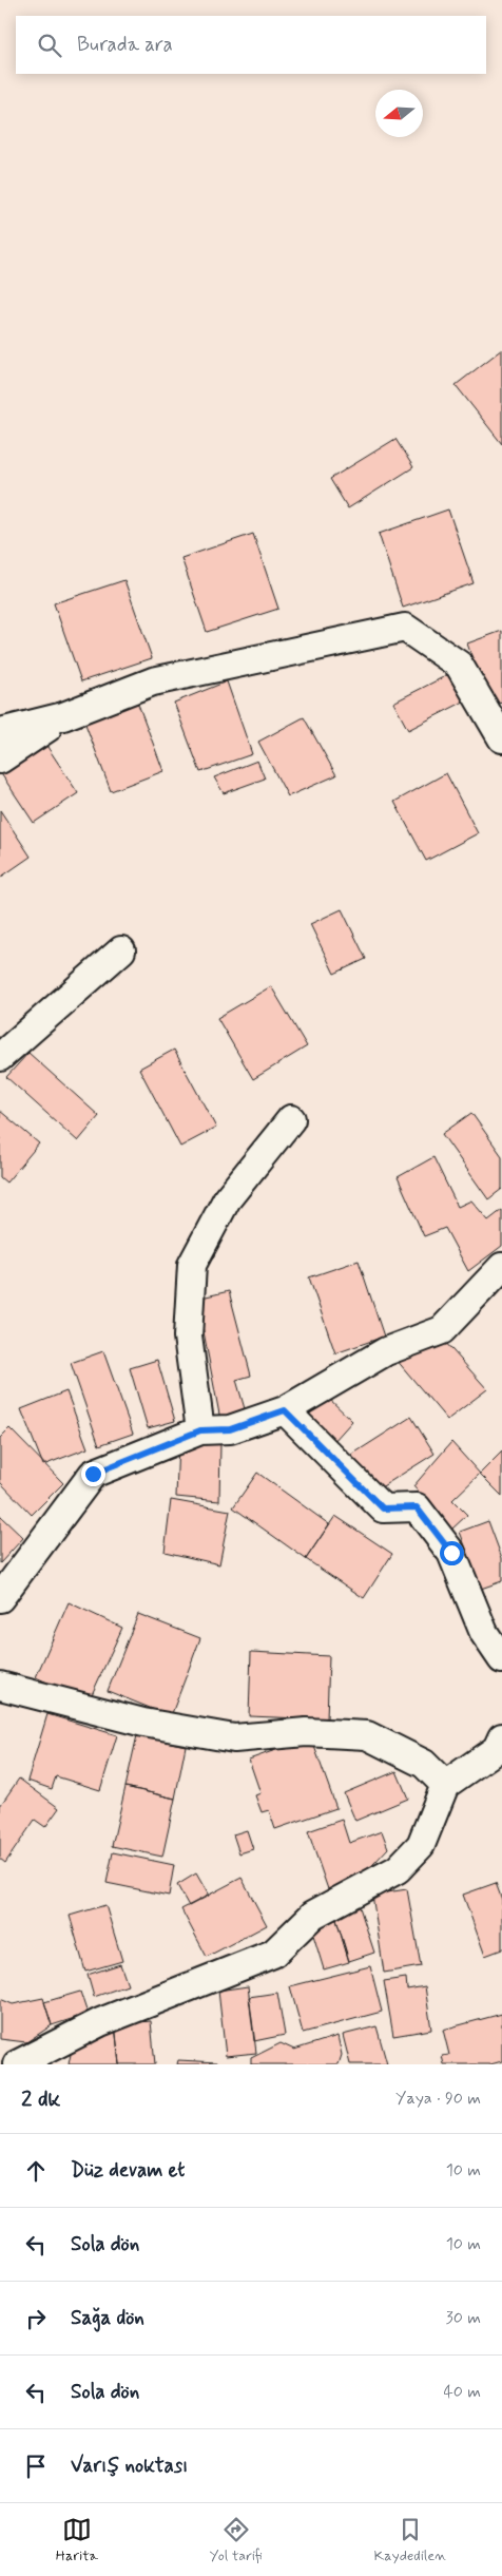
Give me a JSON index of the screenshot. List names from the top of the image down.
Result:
{
  "north": "left",
  "page": {
    "search": "Burada ara",
    "heading": ["2 dk", "Yaya · 90 m"],
    "list": [
      ["Düz devam et", "10 m"],
      ["Sola dön", "10 m"],
      ["Sağa dön", "30 m"],
      ["Sola dön", "40 m"],
      "Varış noktası"
    ],
    "nav": ["Harita", "Yol tarifi", "Kaydedilen"]
  }
}
